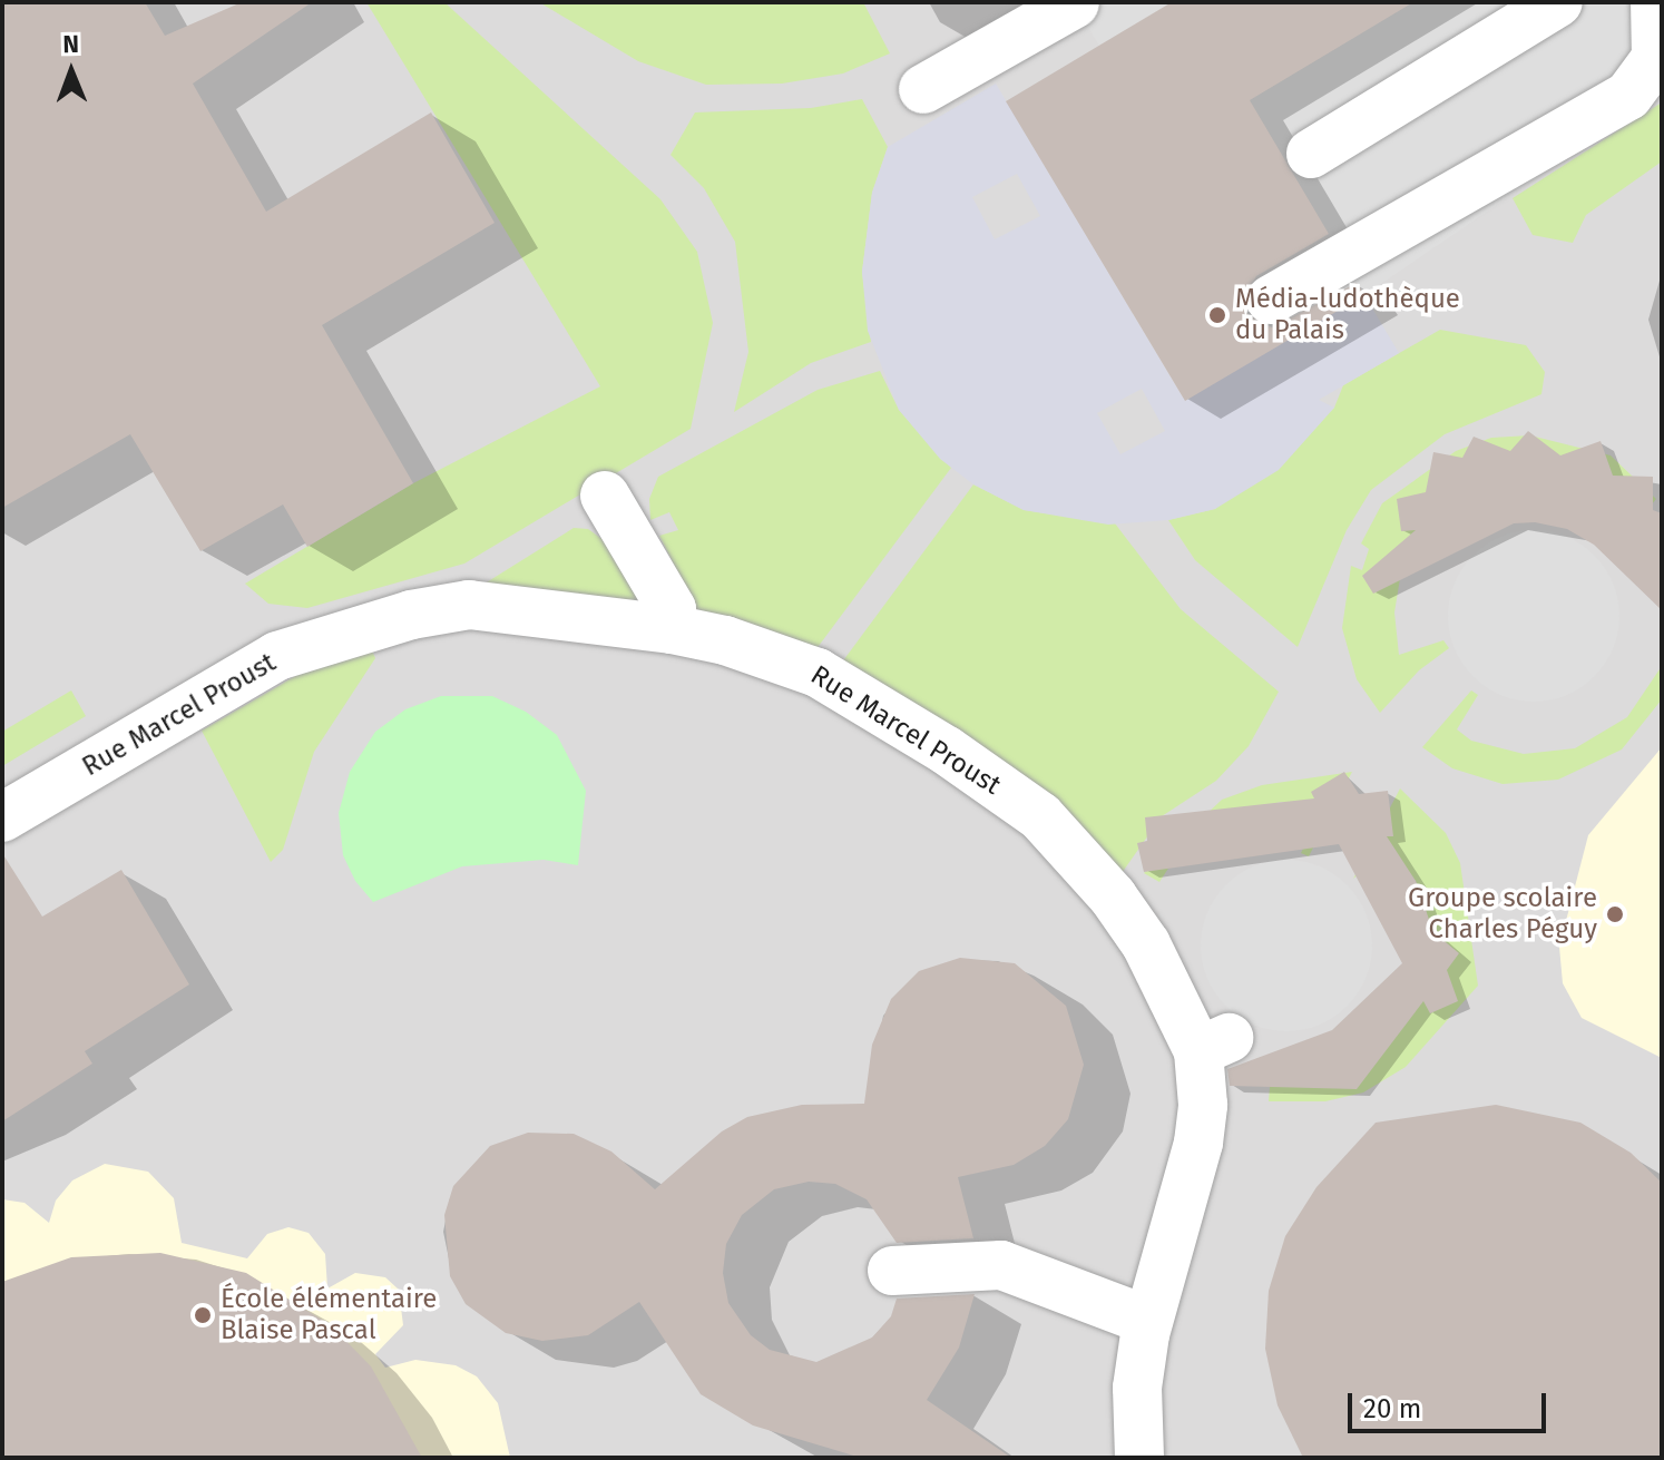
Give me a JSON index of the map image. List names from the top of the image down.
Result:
{
  "streets": {
    "street": ["Rue Marcel Proust"]
  },
  "places": ["Média-ludothèque du Palais", "Groupe scolaire Charles Péguy", "École élémentaire Blaise Pascal"],
  "scale_bar": "20 m",
  "north": "top"
}
